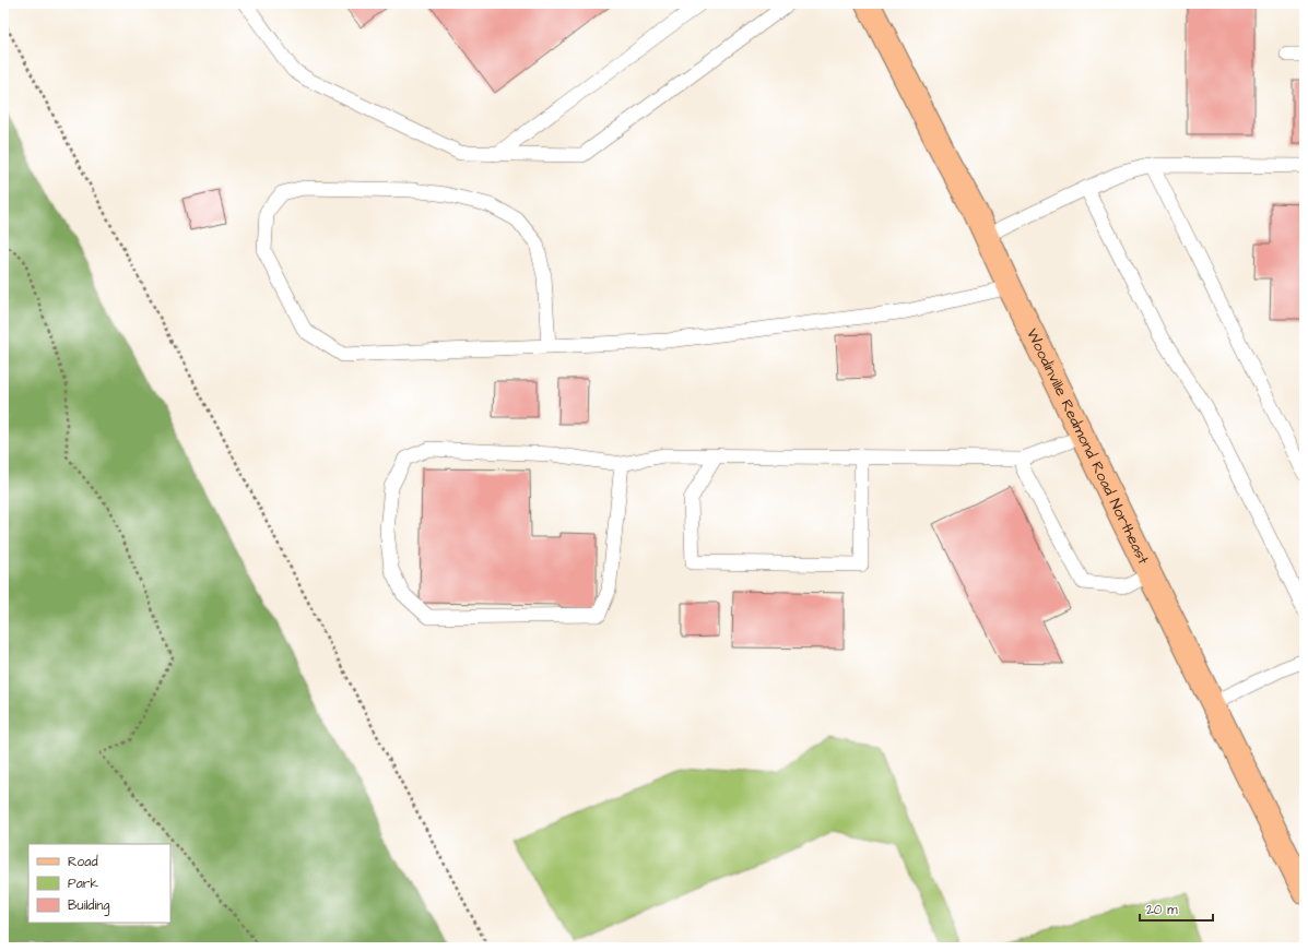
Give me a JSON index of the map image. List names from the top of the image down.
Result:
{
  "streets": {
    "main road": ["Woodinville Redmond Road Northeast"]
  },
  "legend": ["Road", "Park", "Building"],
  "scale_bar": "20 m"
}
